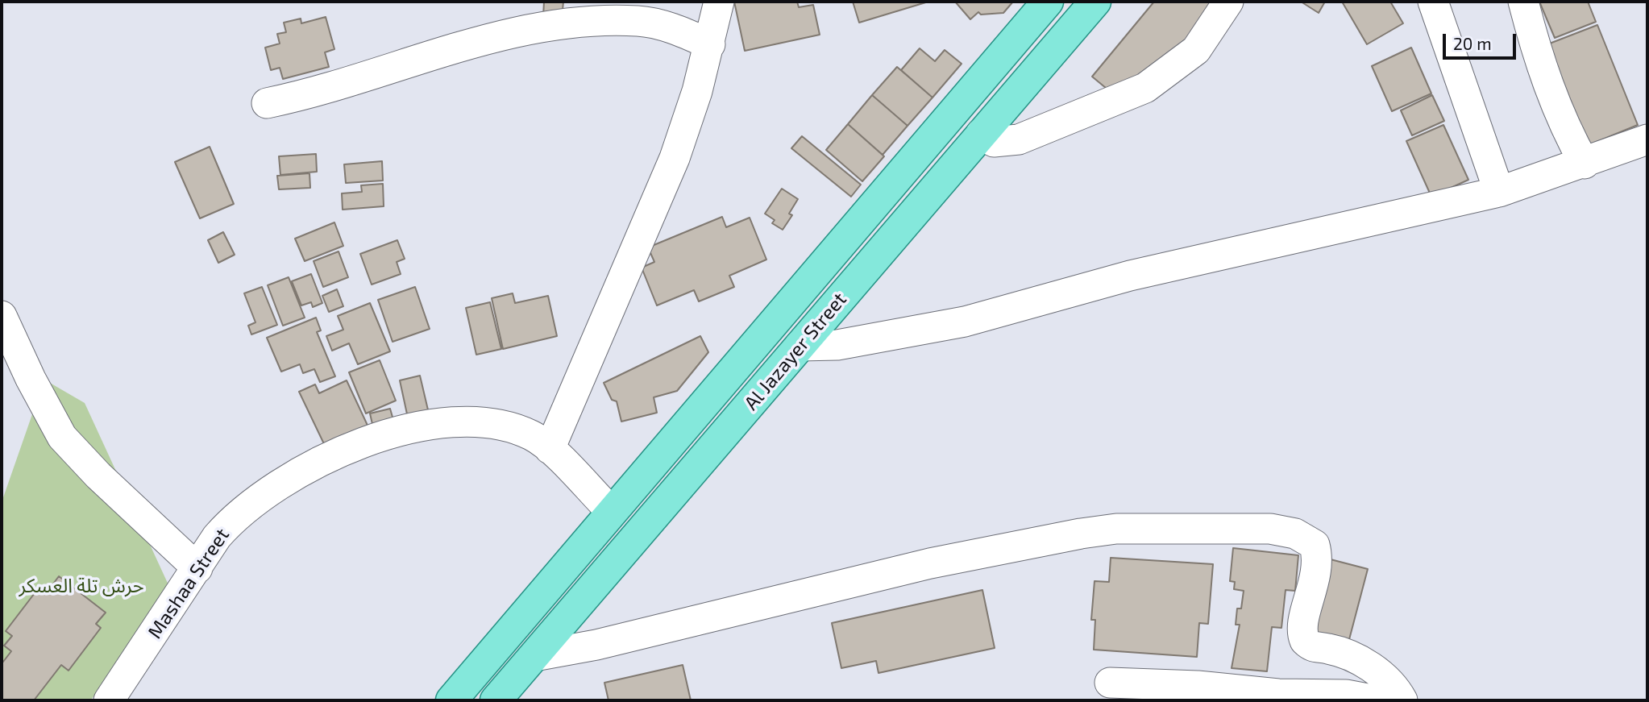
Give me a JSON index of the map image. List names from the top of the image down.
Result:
{
  "streets": {
    "main road": ["Al Jazayer Street"],
    "street": ["Mashaa Street"]
  },
  "crossings": [
    ["Al Jazayer Street", "Mashaa Street"]
  ],
  "parks": ["حرش تلة العسكر"],
  "scale_bar": "20 m"
}
